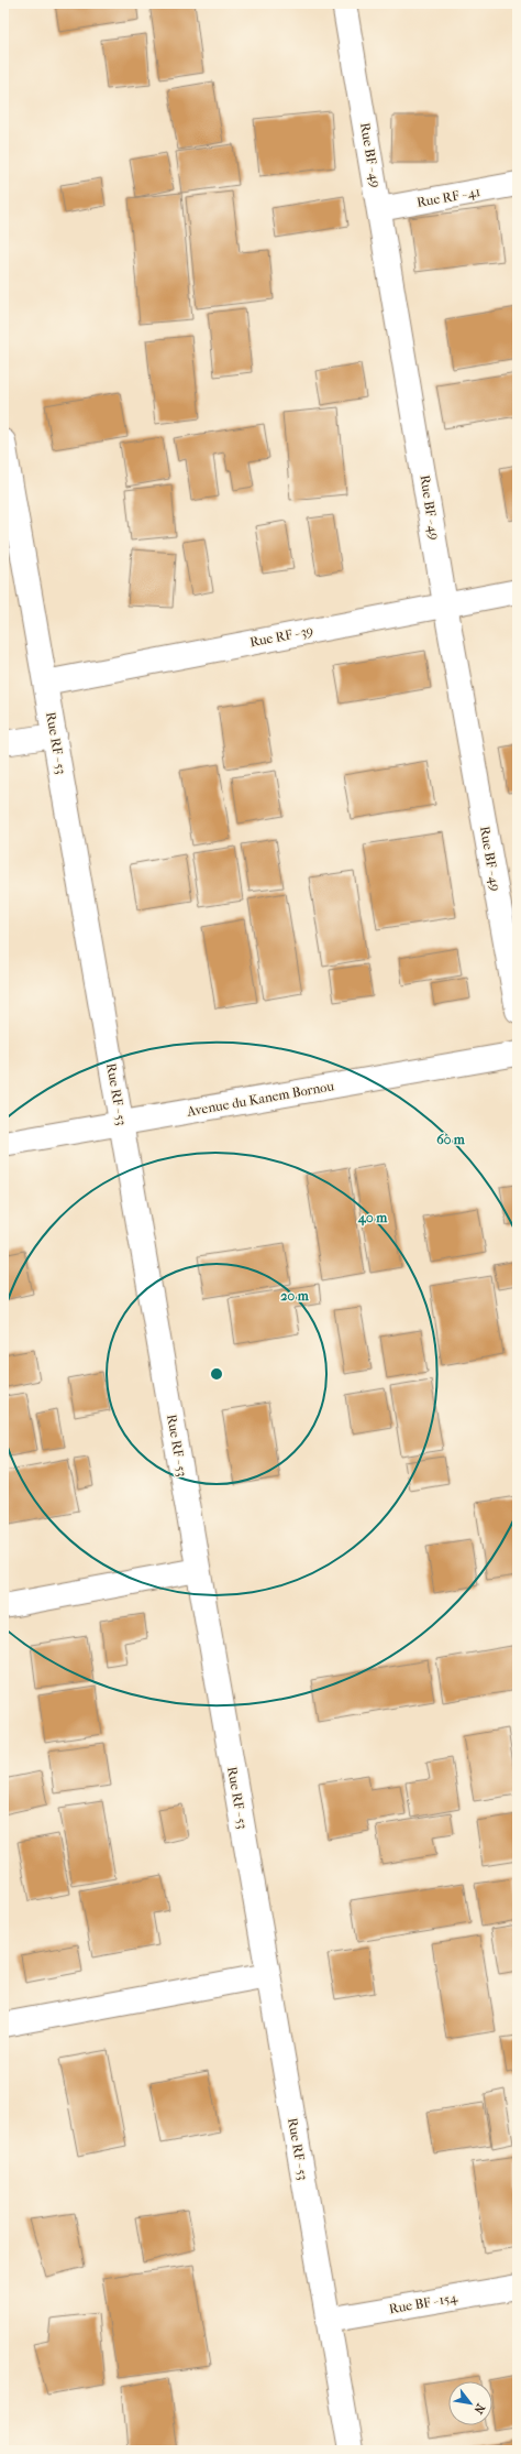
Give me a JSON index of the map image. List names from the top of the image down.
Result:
{
  "streets": {
    "street": [
      "Rue BF - 49",
      "Rue RF - 41",
      "Rue RF - 39",
      "Rue RF - 53",
      "Avenue du Kanem Bornou",
      "Rue BF - 154"
    ]
  },
  "crossings": [
    ["Rue BF - 49", "Rue RF - 41"],
    ["Rue BF - 49", "Rue RF - 39"],
    ["Rue RF - 39", "Rue RF - 53"],
    ["Rue RF - 53", "Avenue du Kanem Bornou"],
    ["Rue RF - 53", "Rue BF - 154"]
  ],
  "north": "bottom right",
  "rings": ["60 m", "40 m", "20 m"]
}
